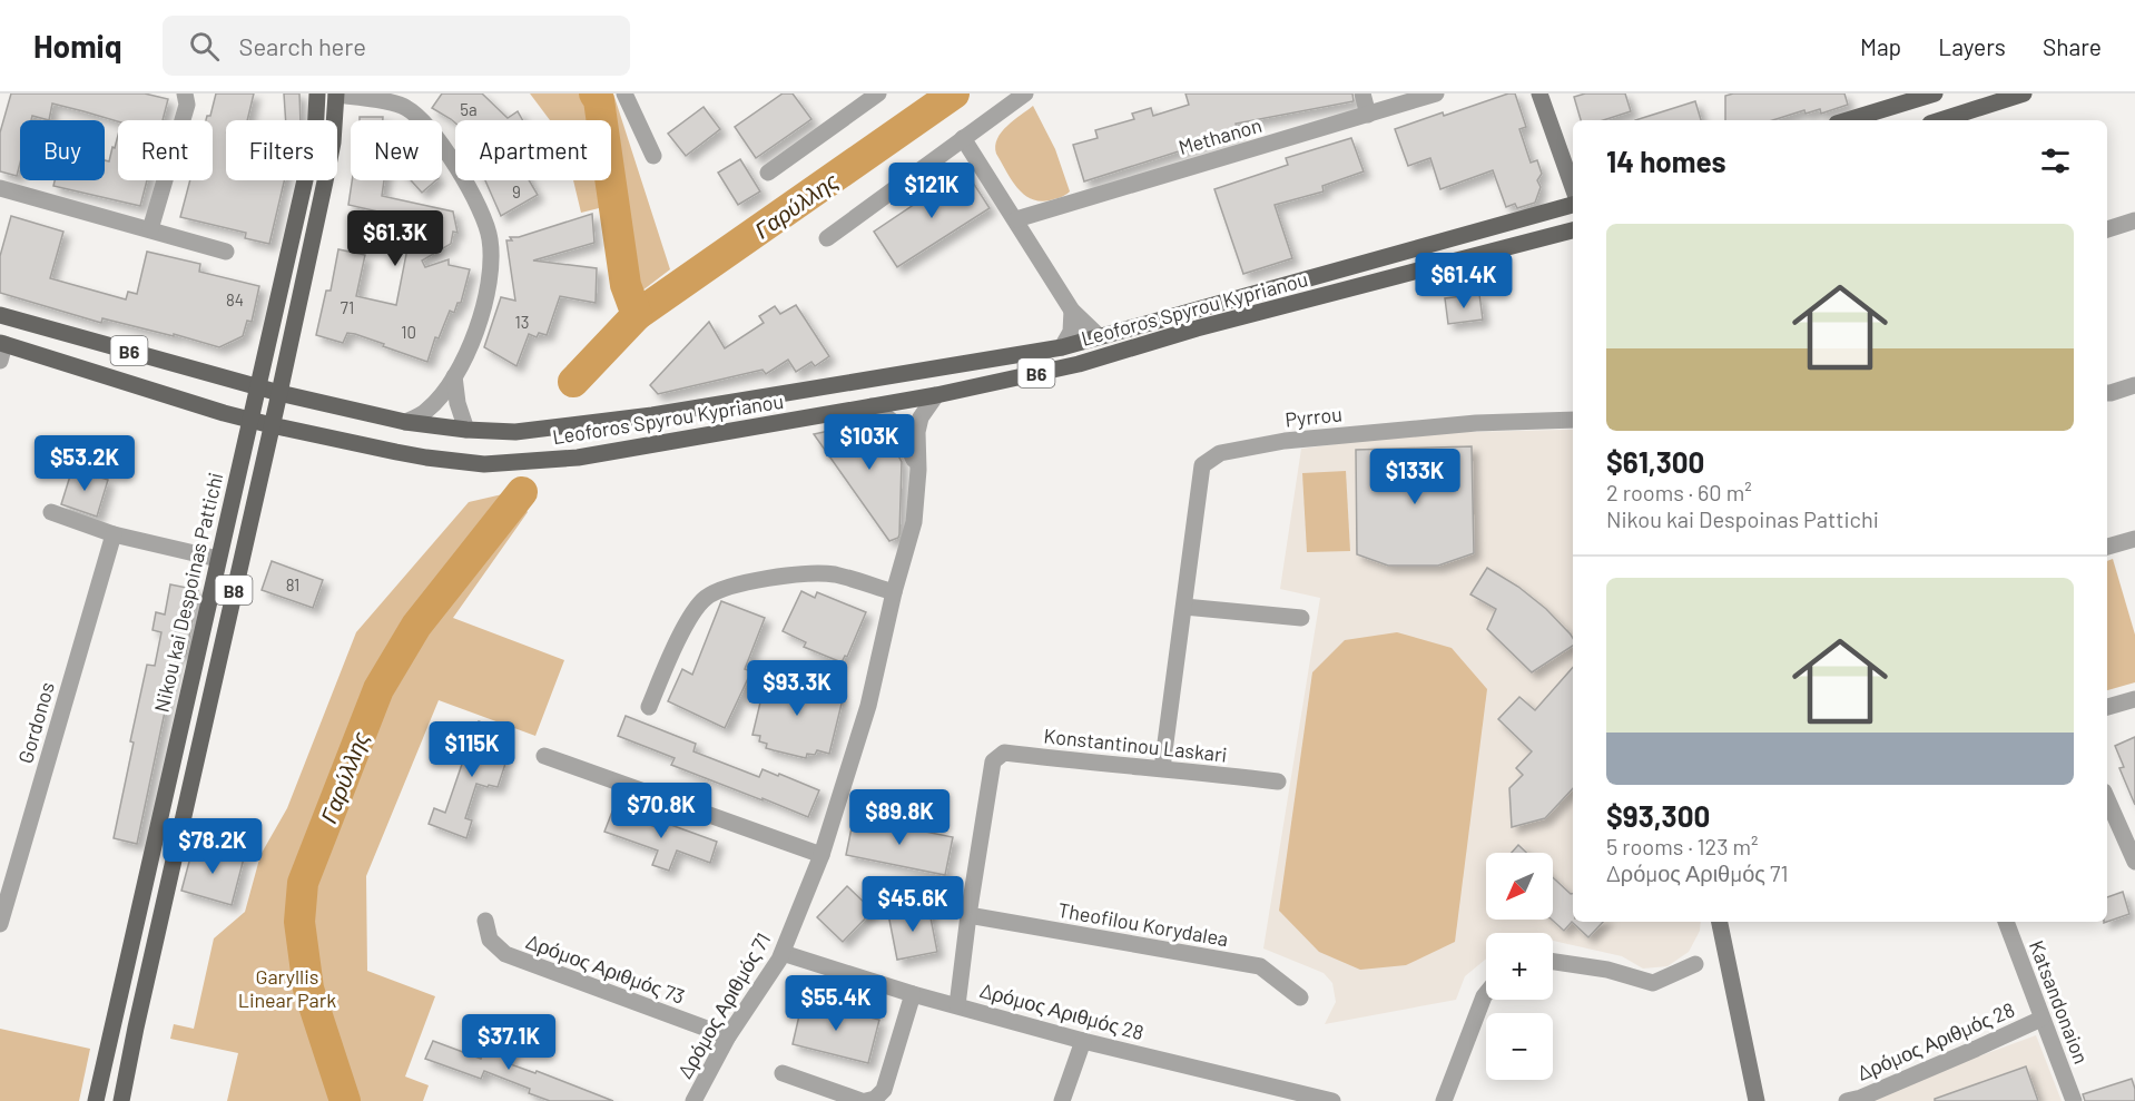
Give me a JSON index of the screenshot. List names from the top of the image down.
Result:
{
  "streets": {
    "main road": [
      "Leoforos Spyrou Kyprianou",
      "B6",
      "B8",
      "Nikou kai Despoinas Pattichi"
    ],
    "street": [
      "Methanon",
      "Pyrrou",
      "Gordonos",
      "Konstantinou Laskari",
      "Theofilou Korydalea",
      "Δρόμος Αριθμός 73",
      "Katsandonaion",
      "Δρόμος Αριθμός 71",
      "Δρόμος Αριθμός 28"
    ]
  },
  "crossings": [
    ["Leoforos Spyrou Kyprianou", "B8"],
    ["Leoforos Spyrou Kyprianou", "Nikou kai Despoinas Pattichi"],
    ["Leoforos Spyrou Kyprianou", "Δρόμος Αριθμός 71"],
    ["Pyrrou", "Konstantinou Laskari"],
    ["Konstantinou Laskari", "Theofilou Korydalea"],
    ["Δρόμος Αριθμός 73", "Δρόμος Αριθμός 71"],
    ["Katsandonaion", "Δρόμος Αριθμός 28"],
    ["Δρόμος Αριθμός 71", "Δρόμος Αριθμός 28"]
  ],
  "water": ["Γαρύλλης"],
  "parks": ["Garyllis Linear Park"],
  "house_numbers": [
    "5a",
    "9",
    "84",
    "71",
    "13",
    "10",
    "81"
  ],
  "north": "bottom left",
  "page": {
    "header": "Homiq",
    "search": "Search here",
    "nav": ["Map", "Layers", "Share"],
    "chip": [
      "Buy",
      "Rent",
      "Filters",
      "New",
      "Apartment"
    ],
    "heading": "14 homes",
    "price": [
      "$121K",
      "$61.3K",
      "$61.4K",
      "$103K",
      "$53.2K",
      "$133K",
      "$93.3K",
      "$115K",
      "$70.8K",
      "$89.8K",
      "$78.2K",
      "$45.6K",
      "$55.4K",
      "$37.1K"
    ],
    "list": [
      {
        "name": "$61,300",
        "note": "2 rooms · 60 m² · Nikou kai Despoinas Pattichi"
      },
      {
        "name": "$93,300",
        "note": "5 rooms · 123 m² · Δρόμος Αριθμός 71"
      }
    ],
    "map_buttons": ["+", "−"]
  }
}
